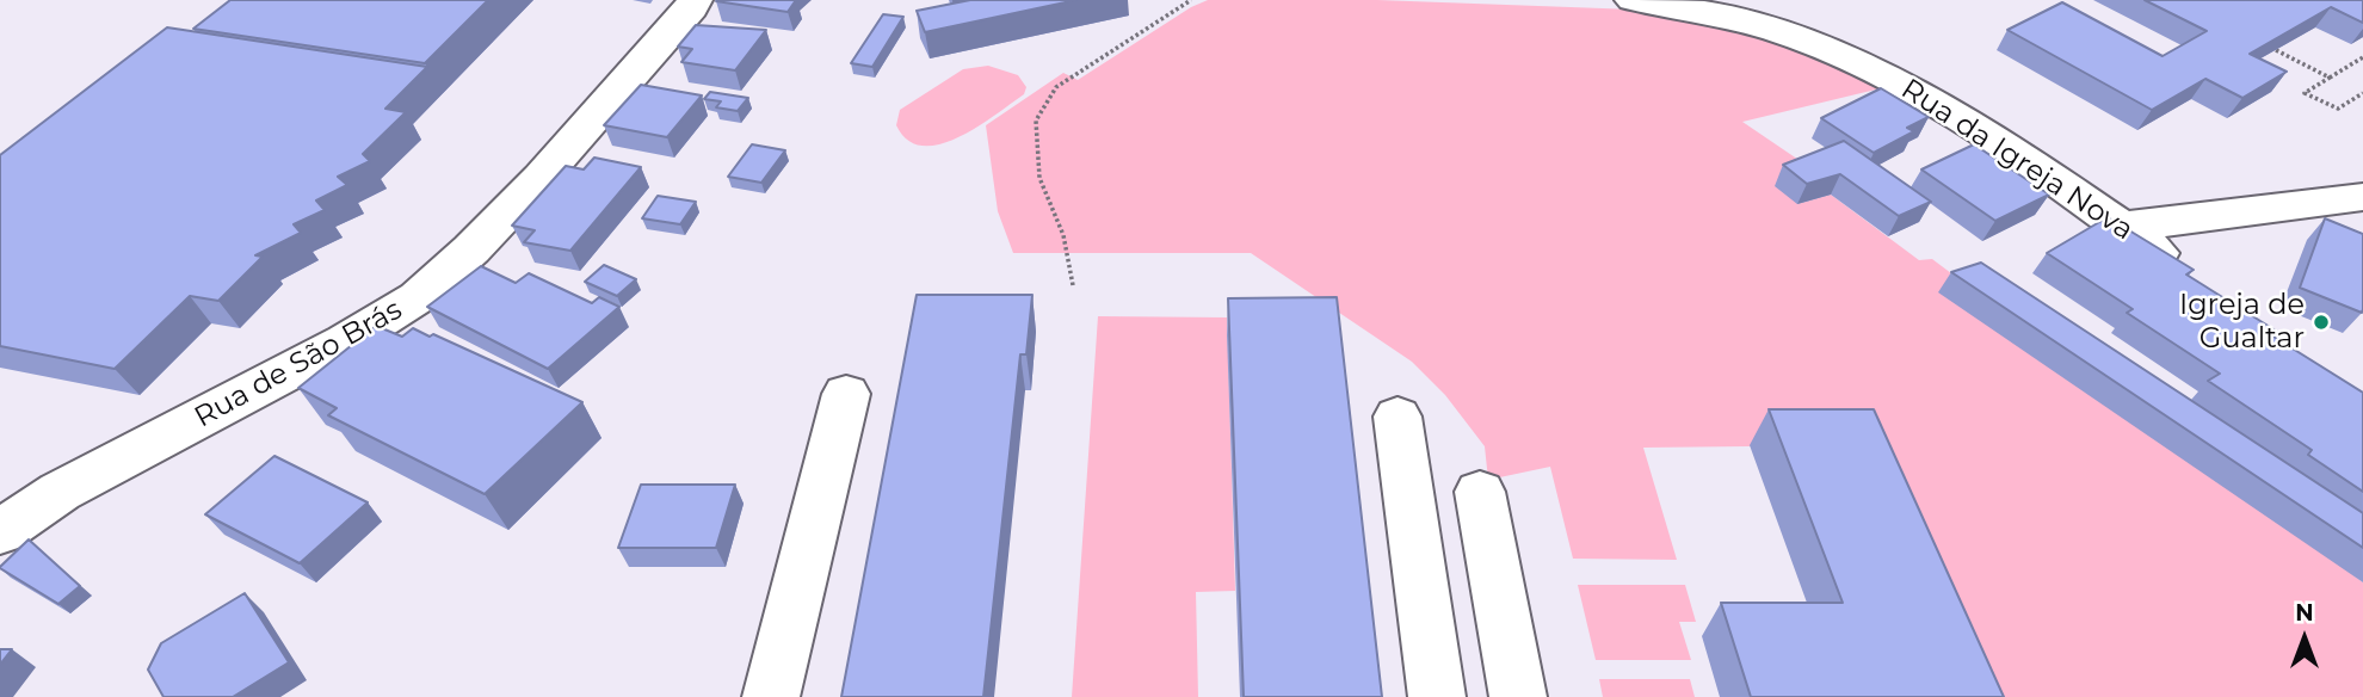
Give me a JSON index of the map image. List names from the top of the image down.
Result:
{
  "streets": {
    "street": ["Rua da Igreja Nova", "Rua de São Brás"]
  },
  "places": ["Igreja de Gualtar"],
  "north": "top"
}
